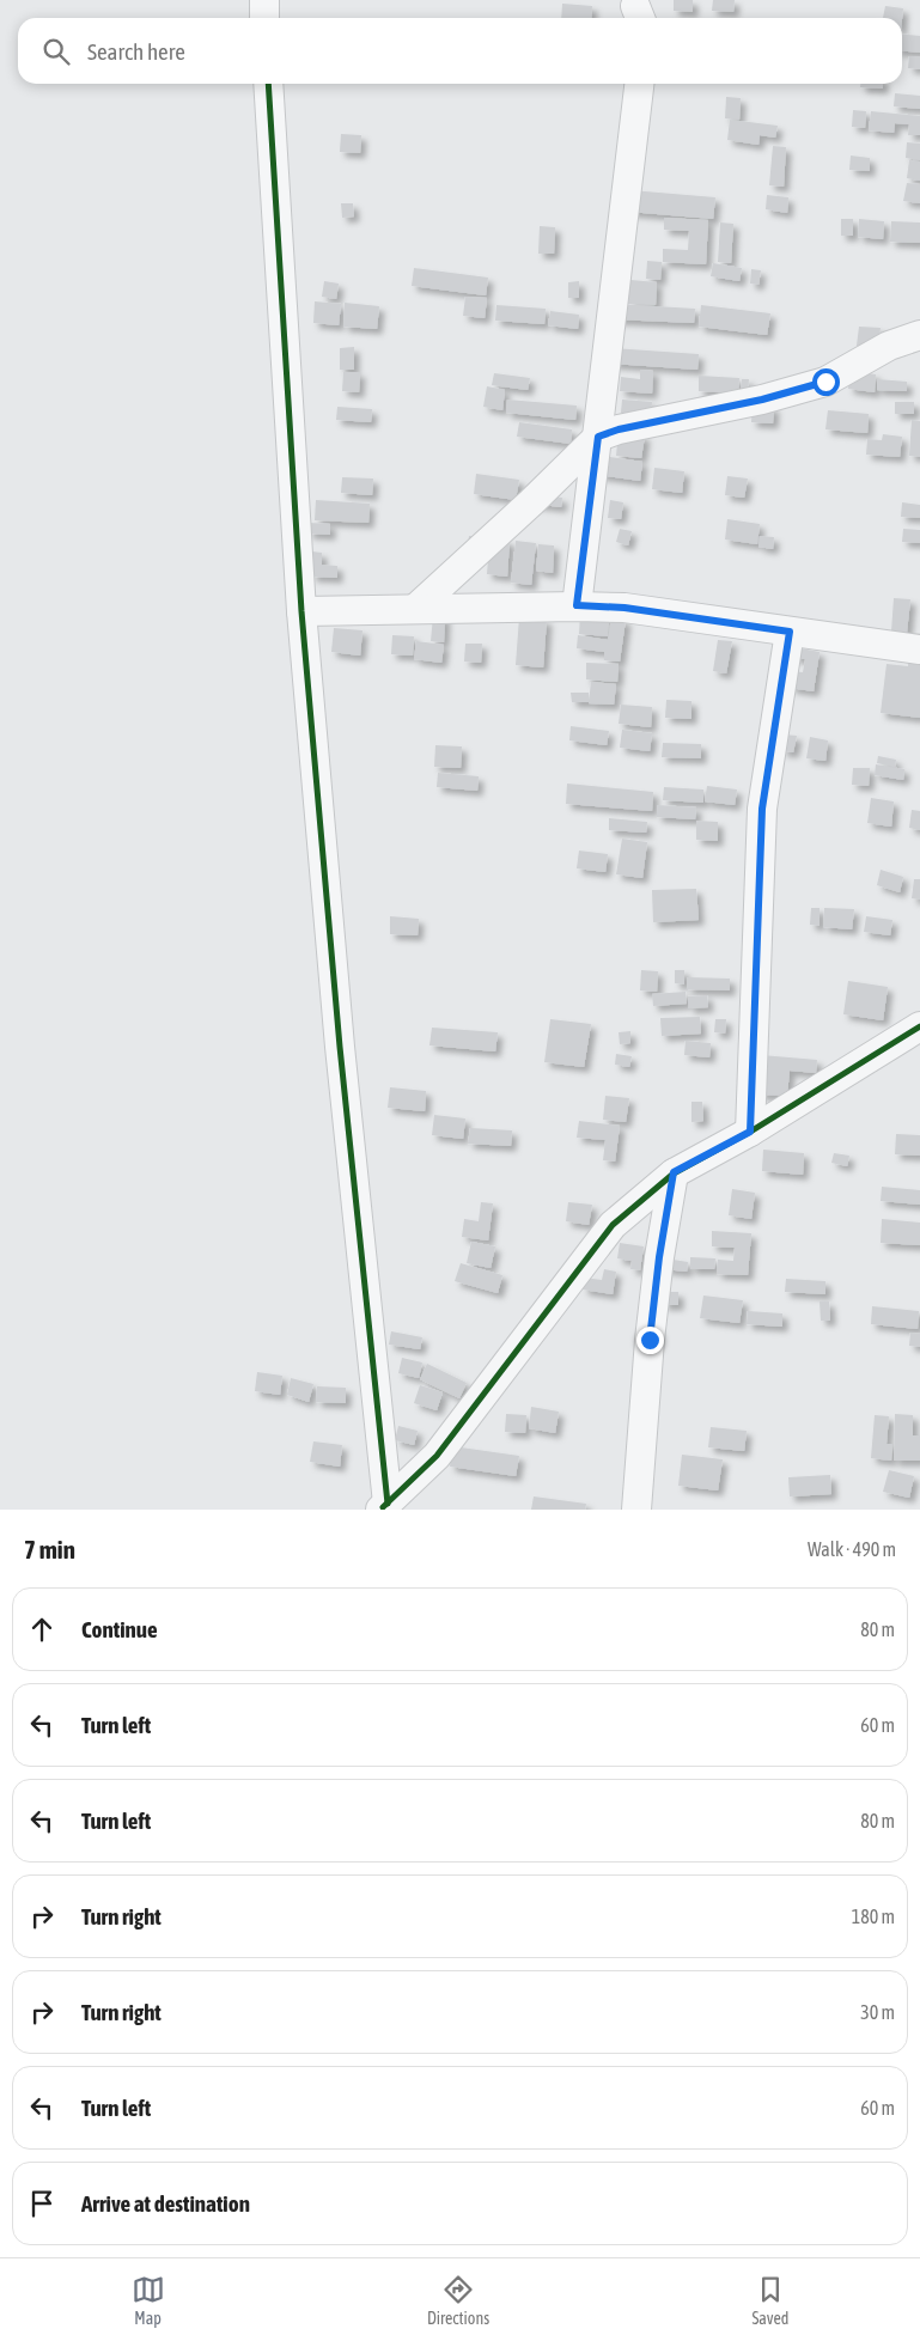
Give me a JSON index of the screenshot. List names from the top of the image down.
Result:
{
  "page": {
    "search": "Search here",
    "heading": ["7 min", "Walk · 490 m"],
    "list": [
      ["Continue", "80 m"],
      ["Turn left", "60 m"],
      ["Turn left", "80 m"],
      ["Turn right", "180 m"],
      ["Turn right", "30 m"],
      ["Turn left", "60 m"],
      "Arrive at destination"
    ],
    "nav": ["Map", "Directions", "Saved"]
  }
}
